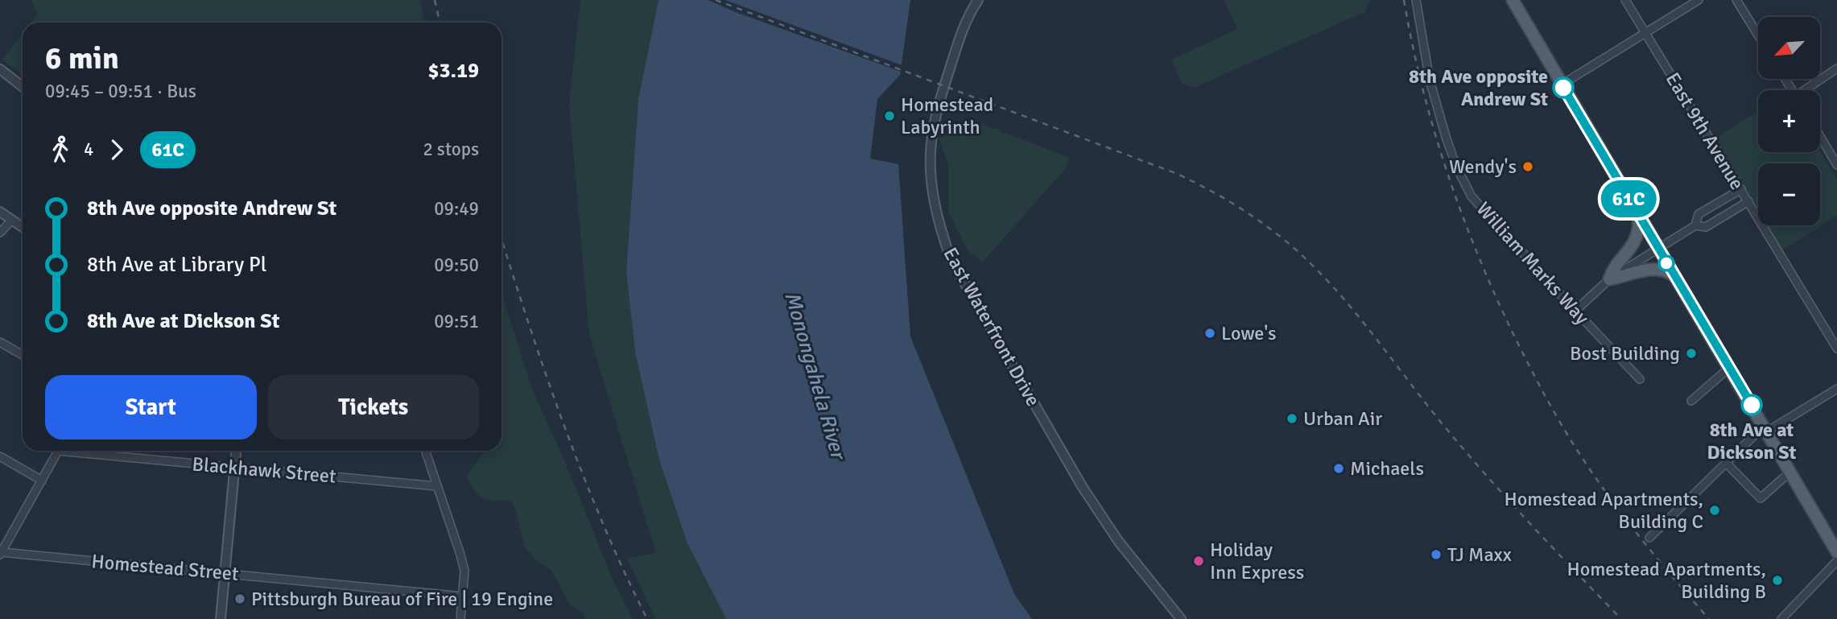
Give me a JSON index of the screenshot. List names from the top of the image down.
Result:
{
  "streets": {
    "street": [
      "East 9th Avenue",
      "William Marks Way",
      "East Waterfront Drive",
      "Blackhawk Street",
      "Homestead Street"
    ]
  },
  "water": ["Monongahela River"],
  "places": [
    "8th Ave opposite Andrew St",
    "Homestead Labyrinth",
    "Wendy's",
    "Lowe's",
    "Bost Building",
    "8th Ave at Dickson St",
    "Urban Air",
    "Michaels",
    "Homestead Apartments, Building C",
    "TJ Maxx",
    "Holiday Inn Express",
    "Homestead Apartments, Building B",
    "Pittsburgh Bureau of Fire | 19 Engine"
  ],
  "lines": ["bus line 61C"],
  "north": "bottom left",
  "page": {
    "on_map": "61C",
    "map_buttons": ["+", "−"],
    "heading": ["6 min", "09:45 – 09:51 · Bus", "$3.19"],
    "legs": ["4", "61C", "2 stops"],
    "list": [
      {
        "name": "8th Ave opposite Andrew St",
        "value": "09:49"
      },
      {
        "name": "8th Ave at Library Pl",
        "value": "09:50"
      },
      {
        "name": "8th Ave at Dickson St",
        "value": "09:51"
      }
    ],
    "buttons": ["Start", "Tickets"]
  }
}
